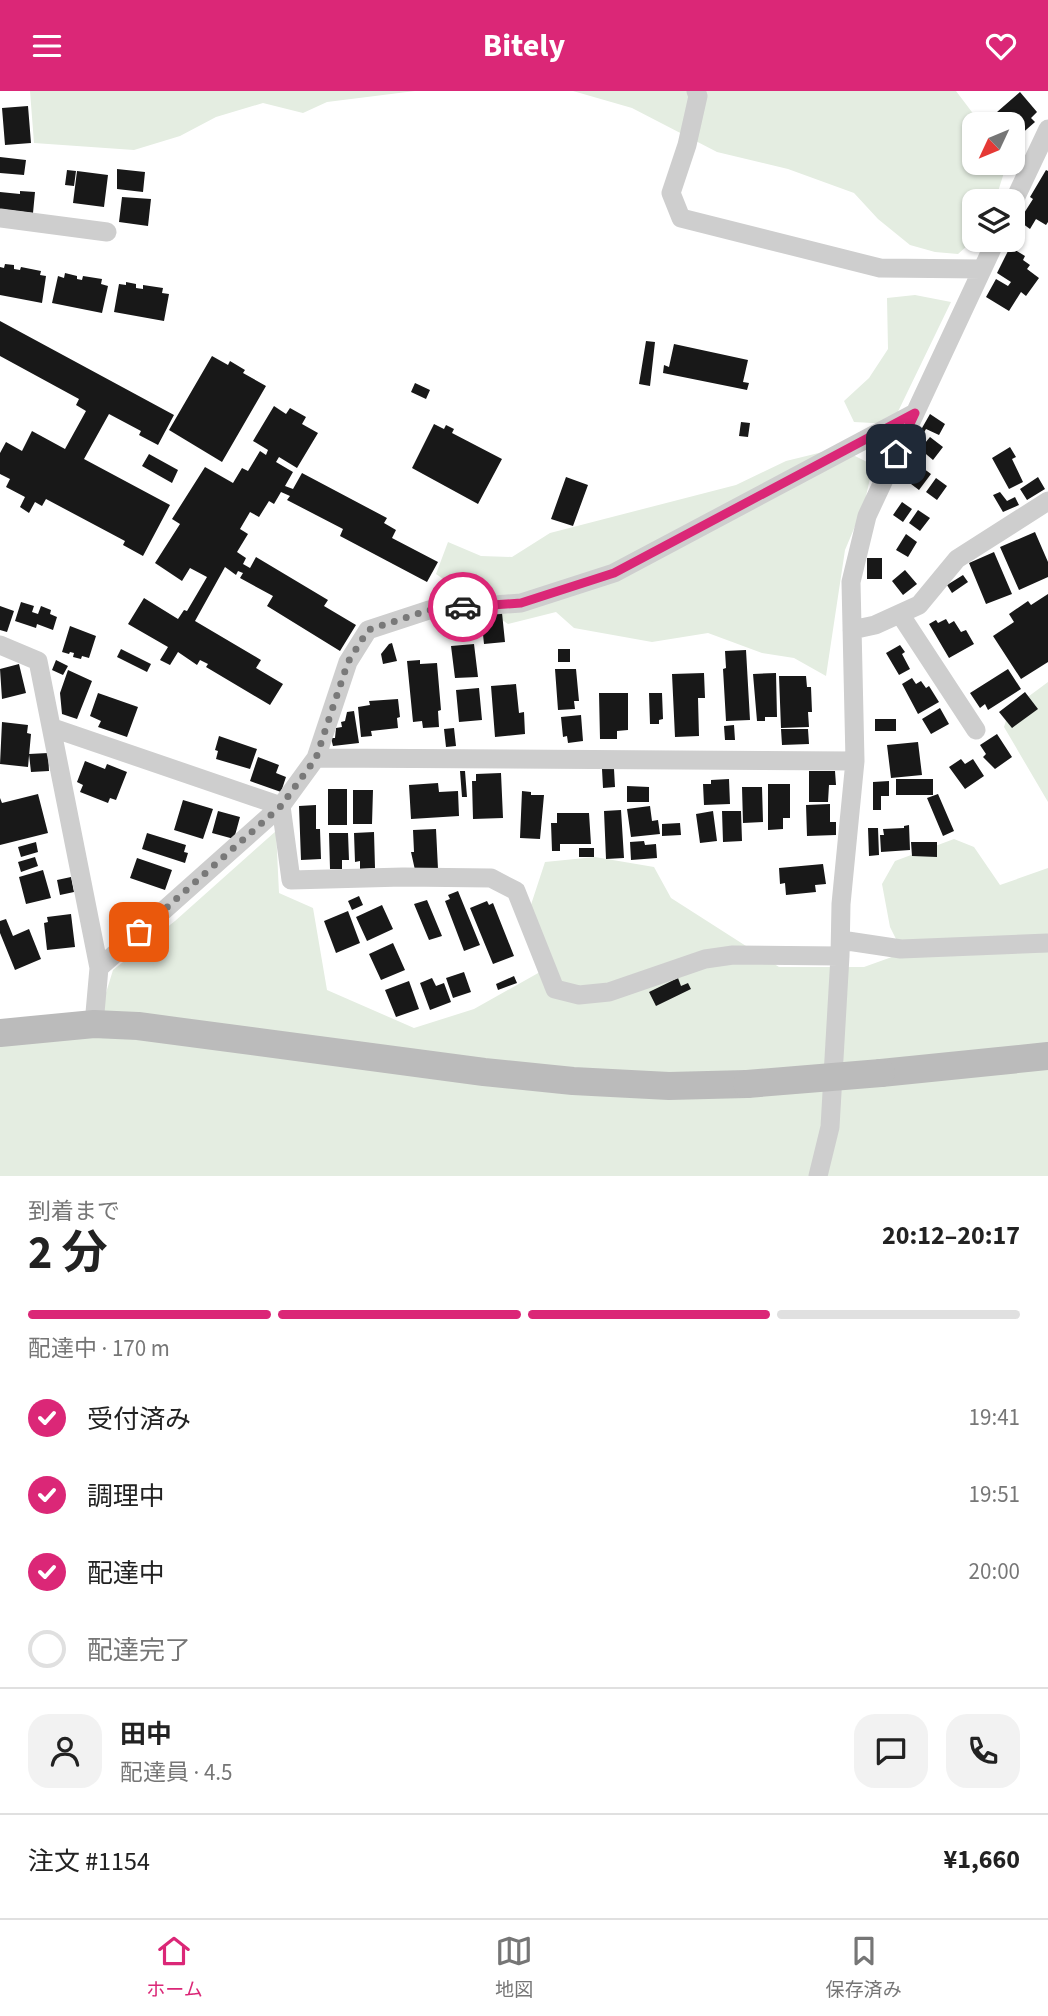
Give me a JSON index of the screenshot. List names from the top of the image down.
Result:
{
  "north": "bottom left",
  "page": {
    "header": "Bitely",
    "heading": ["2 分", "到着まで", "20:12–20:17"],
    "panel": [
      "田中",
      "配達員 · 4.5",
      "注文 #1154",
      "¥1,660"
    ],
    "bar": "配達中 · 170 m",
    "list": [
      ["受付済み", "19:41"],
      ["調理中", "19:51"],
      ["配達中", "20:00"],
      "配達完了"
    ],
    "tabs": ["ホーム", "地図", "保存済み"]
  }
}
